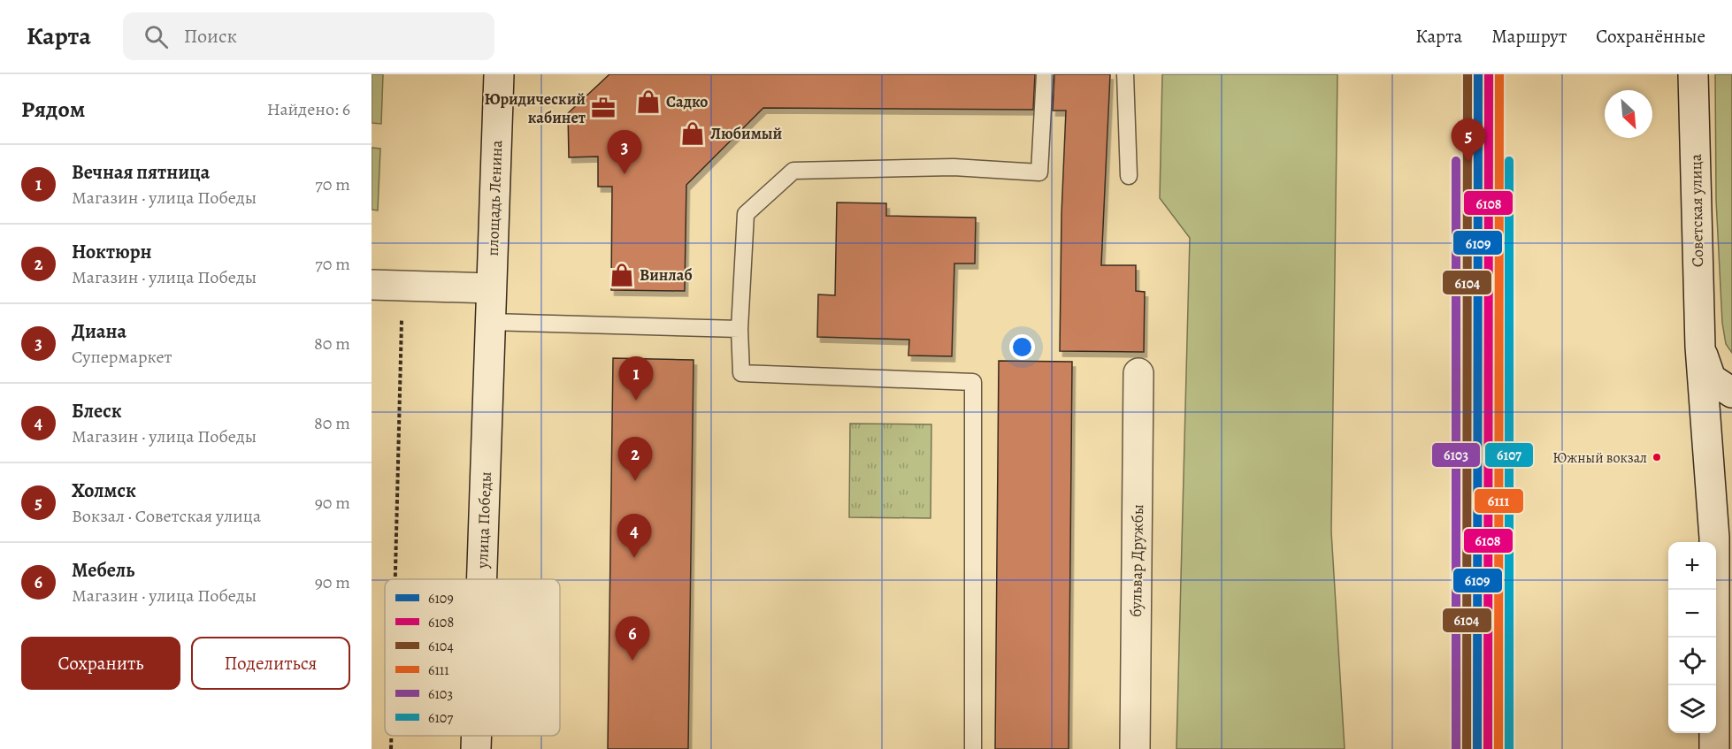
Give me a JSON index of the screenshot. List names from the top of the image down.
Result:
{
  "streets": {
    "main road": [
      "площадь Ленина",
      "Советская улица",
      "улица Победы",
      "бульвар Дружбы"
    ]
  },
  "crossings": [
    ["площадь Ленина", "улица Победы"]
  ],
  "places": {
    "shop": ["Садко", "Любимый", "Винлаб"],
    "office": ["Юридический кабинет"],
    "other": ["Южный вокзал"]
  },
  "lines": [
    "transit line 6109",
    "transit line 6108",
    "transit line 6104",
    "transit line 6111",
    "transit line 6103",
    "transit line 6107"
  ],
  "legend": [
    "6109",
    "6108",
    "6104",
    "6111",
    "6103",
    "6107"
  ],
  "north": "bottom right",
  "page": {
    "header": "Карта",
    "search": "Поиск",
    "nav": ["Карта", "Маршрут", "Сохранённые"],
    "heading": ["Рядом", "Найдено: 6"],
    "pins": [
      "5",
      "3",
      "1",
      "2",
      "4",
      "6"
    ],
    "list": [
      {
        "mark": "1",
        "name": "Вечная пятница",
        "note": "Магазин · улица Победы",
        "value": "70 m"
      },
      {
        "mark": "2",
        "name": "Ноктюрн",
        "note": "Магазин · улица Победы",
        "value": "70 m"
      },
      {
        "mark": "3",
        "name": "Диана",
        "note": "Супермаркет",
        "value": "80 m"
      },
      {
        "mark": "4",
        "name": "Блеск",
        "note": "Магазин · улица Победы",
        "value": "80 m"
      },
      {
        "mark": "5",
        "name": "Холмск",
        "note": "Вокзал · Советская улица",
        "value": "90 m"
      },
      {
        "mark": "6",
        "name": "Мебель",
        "note": "Магазин · улица Победы",
        "value": "90 m"
      }
    ],
    "map_buttons": ["+", "−"],
    "buttons": ["Сохранить", "Поделиться"]
  }
}
